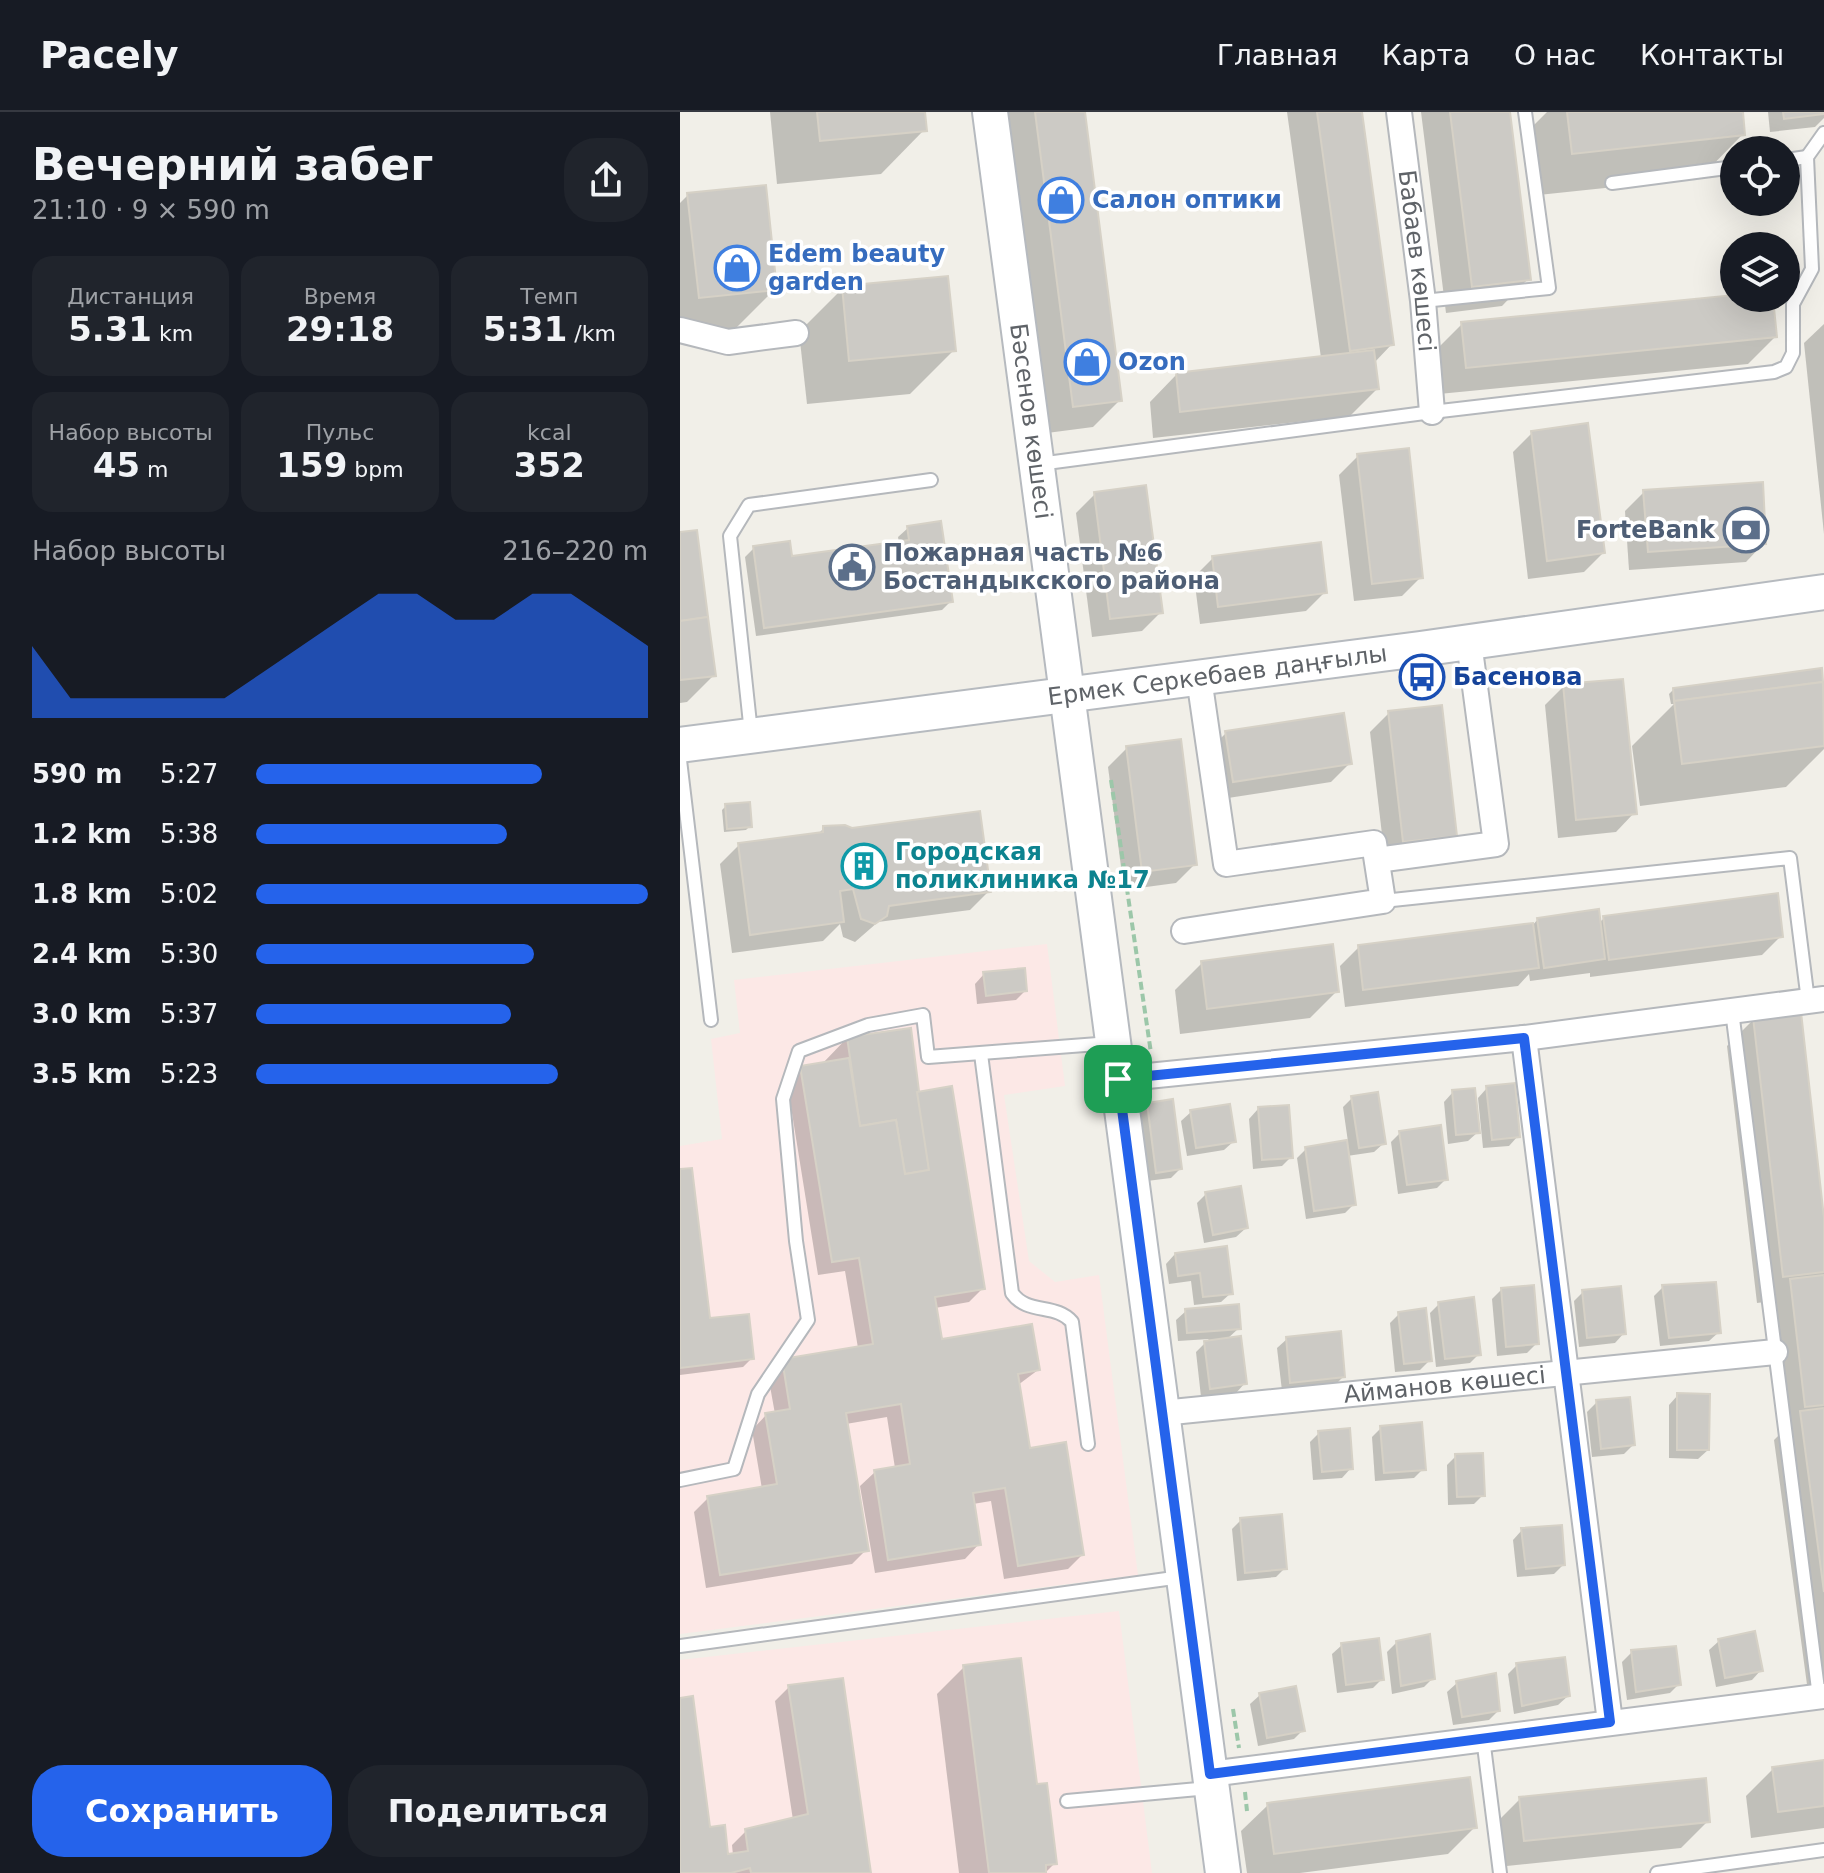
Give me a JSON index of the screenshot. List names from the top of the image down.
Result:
{
  "streets": {
    "street": [
      "Бабаев көшесі",
      "Бәсенов көшесі",
      "Ермек Серкебаев даңғылы",
      "Айманов көшесі"
    ]
  },
  "crossings": [
    ["Бәсенов көшесі", "Ермек Серкебаев даңғылы"],
    ["Бәсенов көшесі", "Айманов көшесі"]
  ],
  "places": {
    "shop": ["Салон оптики", "Edem beauty garden", "Ozon"],
    "bank": ["ForteBank"],
    "public building": ["Пожарная часть №6 Бостандыкского района"],
    "bus stop": ["Басенова"],
    "building": ["Городская поликлиника №17"]
  },
  "page": {
    "header": "Pacely",
    "nav": [
      "Главная",
      "Карта",
      "О нас",
      "Контакты"
    ],
    "heading": ["Вечерний забег", "21:10 · 9 × 590 m"],
    "stats": [
      ["Дистанция", "5.31 km"],
      ["Время", "29:18"],
      ["Темп", "5:31 /km"],
      ["Набор высоты", "45 m"],
      ["Пульс", "159 bpm"],
      ["kcal", "352"]
    ],
    "chart": ["Набор высоты", "216–220 m"],
    "list": [
      {
        "name": "590 m",
        "note": "5:27"
      },
      {
        "name": "1.2 km",
        "note": "5:38"
      },
      {
        "name": "1.8 km",
        "note": "5:02"
      },
      {
        "name": "2.4 km",
        "note": "5:30"
      },
      {
        "name": "3.0 km",
        "note": "5:37"
      },
      {
        "name": "3.5 km",
        "note": "5:23"
      }
    ],
    "buttons": ["Сохранить", "Поделиться"]
  }
}
